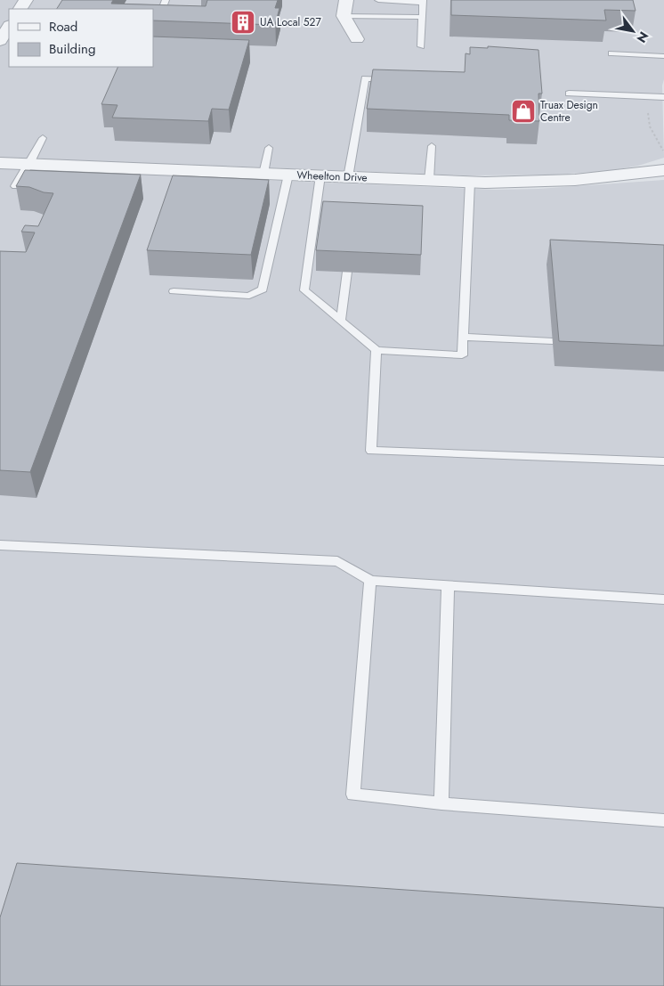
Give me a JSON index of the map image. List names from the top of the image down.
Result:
{
  "streets": {
    "street": ["Wheelton Drive"]
  },
  "places": {
    "building": ["UA Local 527"],
    "shop": ["Truax Design Centre"]
  },
  "legend": ["Road", "Building"],
  "north": "bottom right"
}
